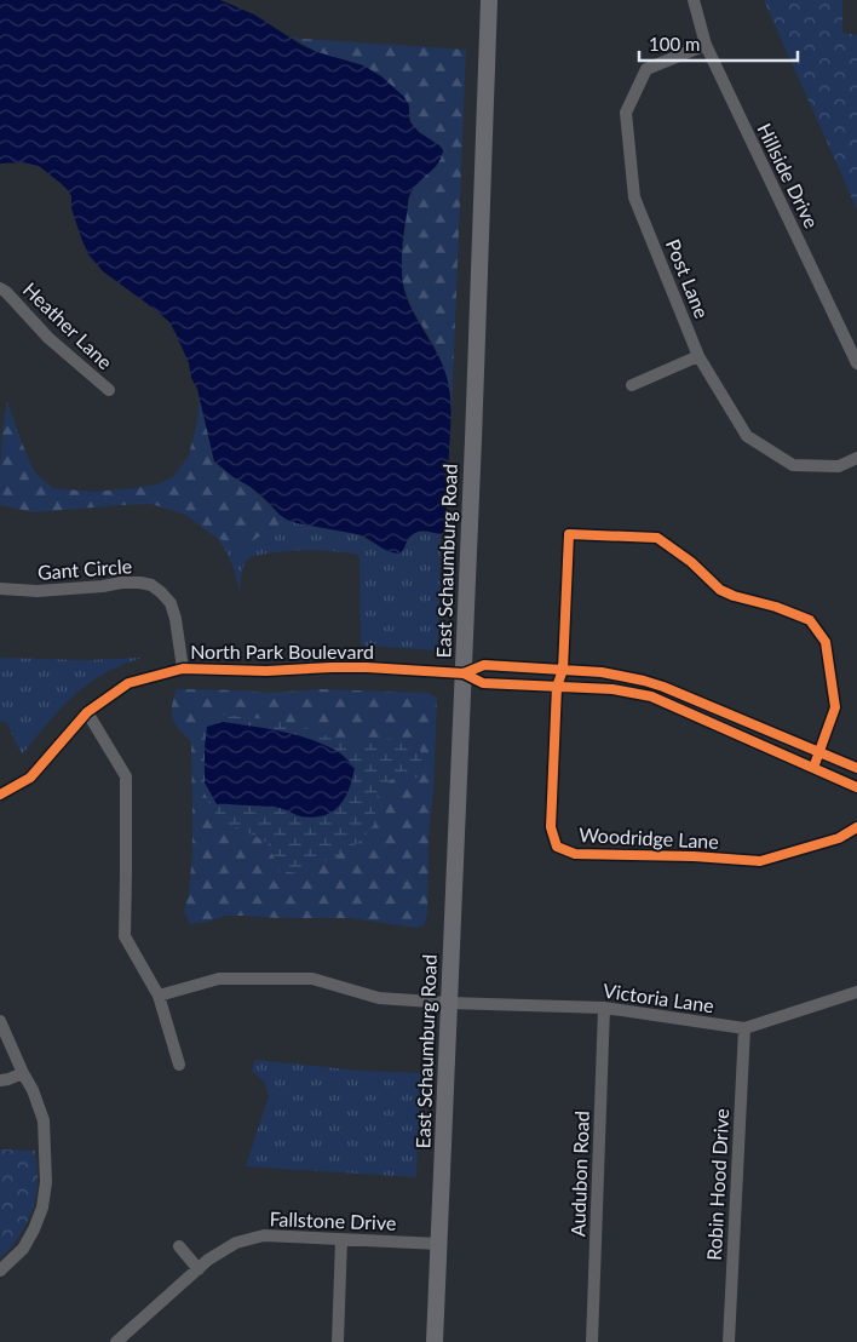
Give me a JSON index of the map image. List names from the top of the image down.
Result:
{
  "streets": {
    "main road": ["East Schaumburg Road"],
    "street": [
      "Hillside Drive",
      "Post Lane",
      "Heather Lane",
      "Gant Circle",
      "North Park Boulevard",
      "Woodridge Lane",
      "Victoria Lane",
      "Audubon Road",
      "Robin Hood Drive",
      "Fallstone Drive"
    ]
  },
  "crossings": [
    ["Hillside Drive", "Post Lane"],
    ["East Schaumburg Road", "North Park Boulevard"],
    ["East Schaumburg Road", "Victoria Lane"],
    ["East Schaumburg Road", "Fallstone Drive"],
    ["Gant Circle", "North Park Boulevard"],
    ["Victoria Lane", "Audubon Road"],
    ["Victoria Lane", "Robin Hood Drive"]
  ],
  "scale_bar": "100 m"
}
